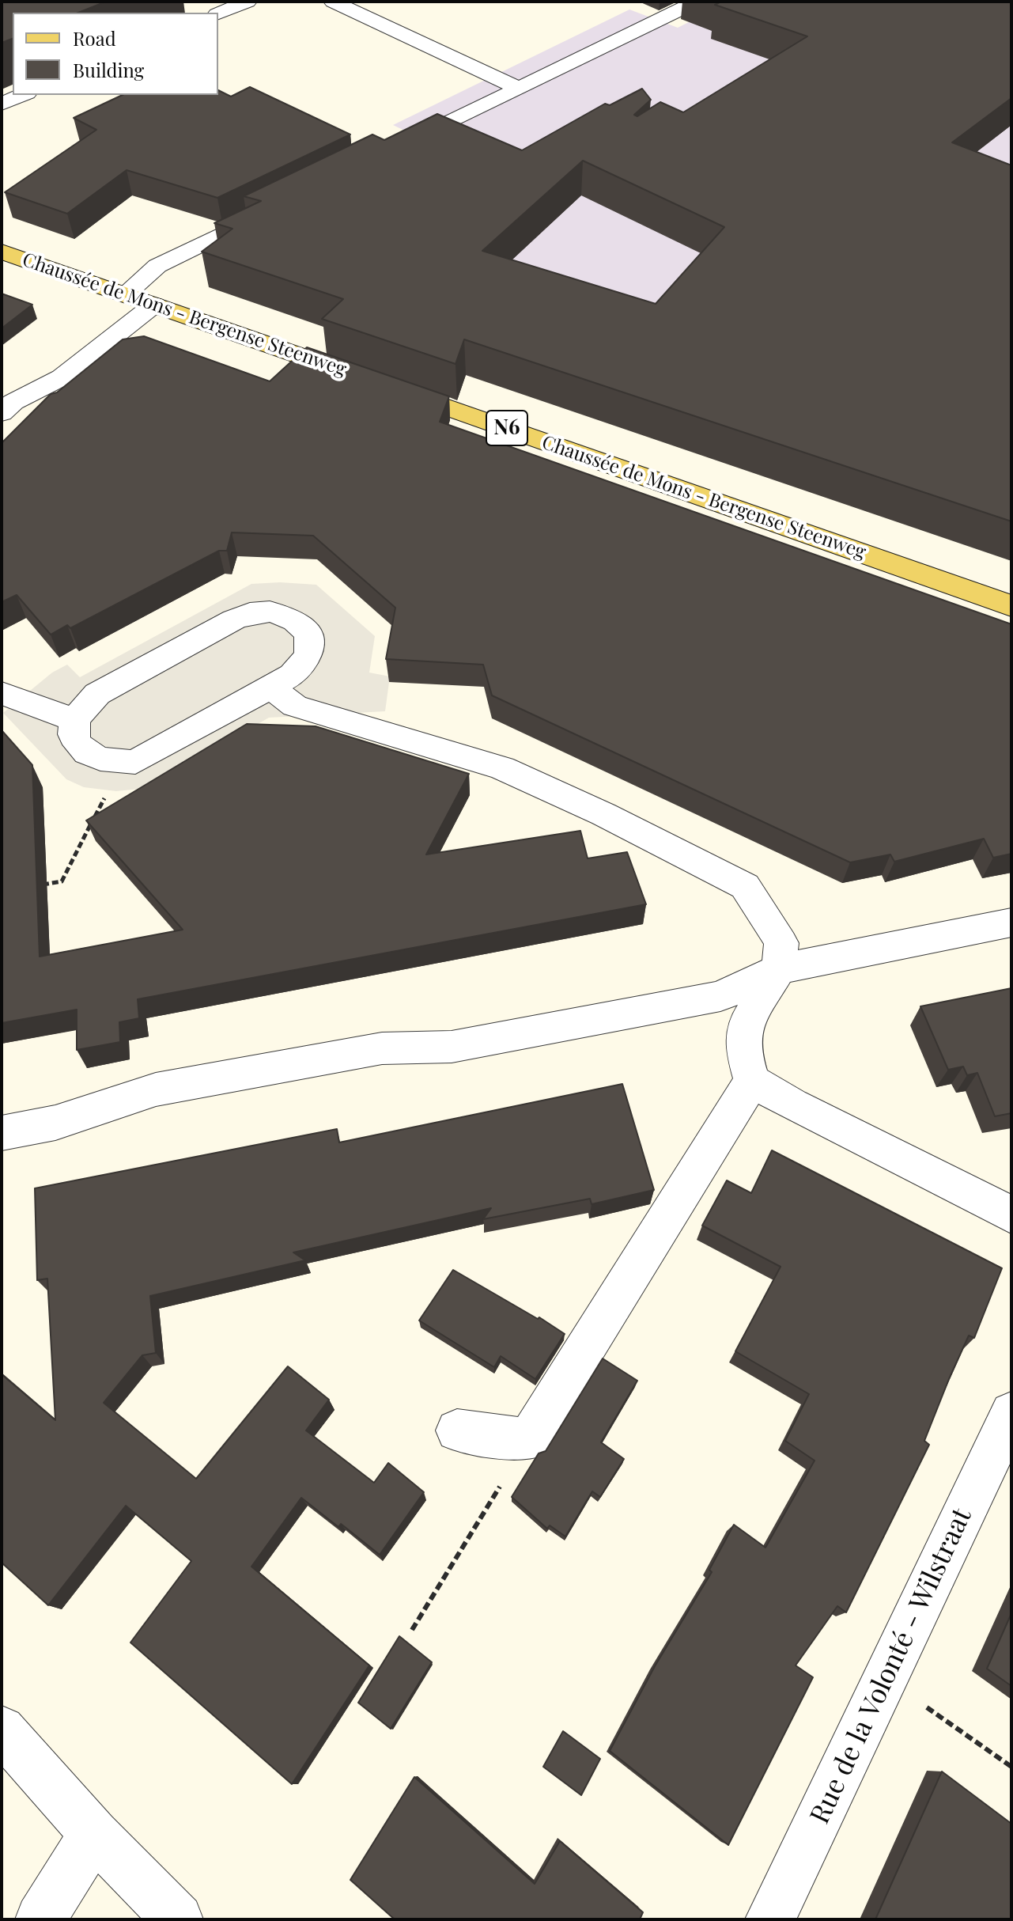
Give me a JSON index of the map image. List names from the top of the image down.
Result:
{
  "streets": {
    "main road": ["Chaussée de Mons - Bergense Steenweg", "N6"],
    "street": ["Rue de la Volonté - Wilstraat"]
  },
  "legend": ["Road", "Building"]
}
